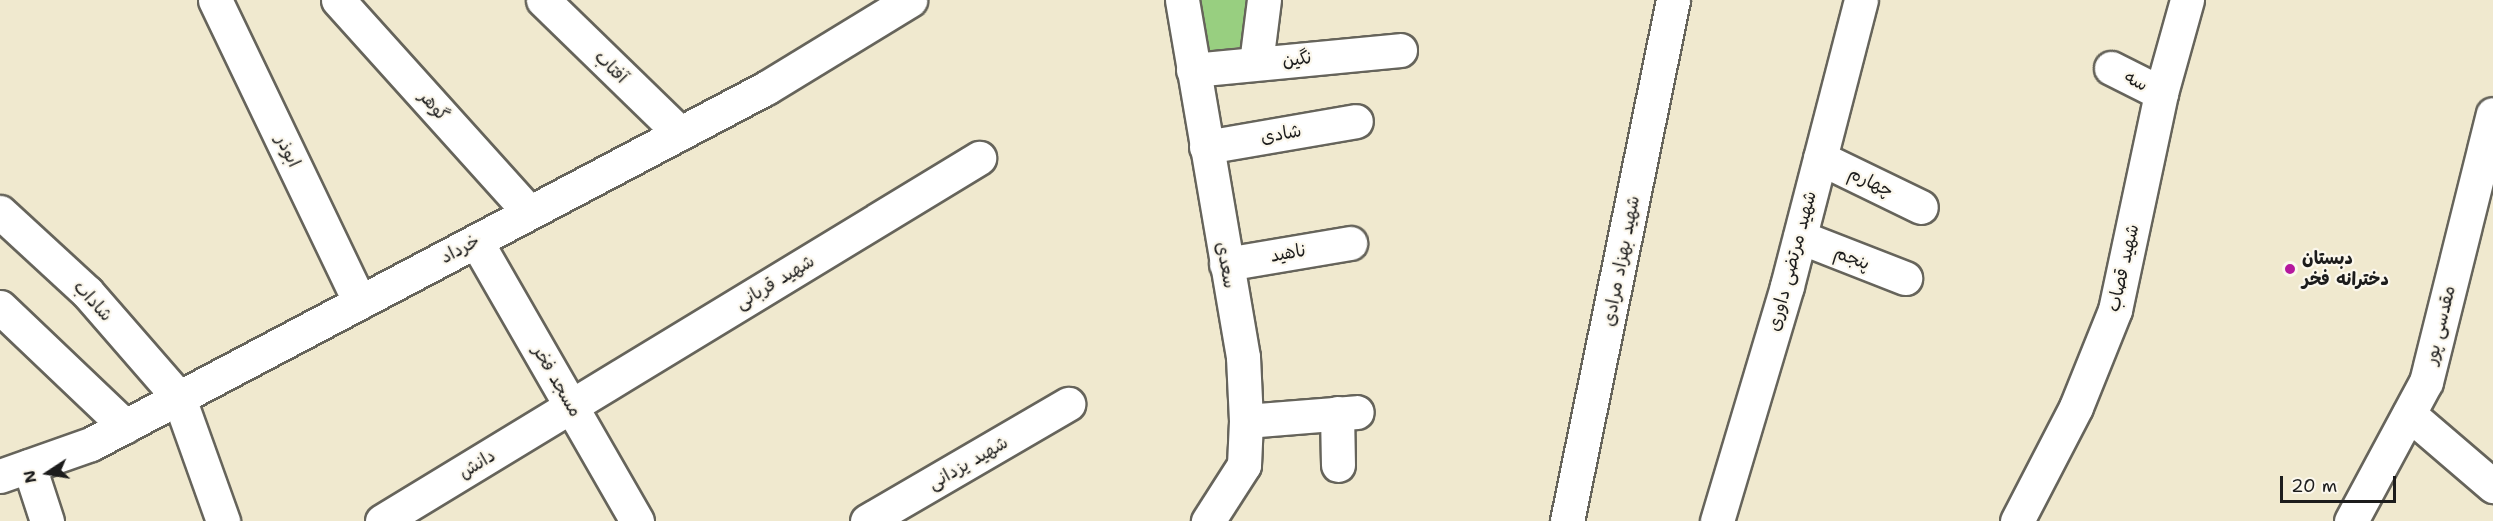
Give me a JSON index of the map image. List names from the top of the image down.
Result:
{
  "streets": {
    "street": [
      "نگین",
      "آفتاب",
      "سه",
      "گوهر",
      "شادی",
      "ابوذر",
      "چهارم",
      "خرداد",
      "ناهید",
      "پنجم",
      "شهید بهزاد مرادی",
      "شهید مرتضی داوری",
      "سعدی",
      "شهید قصاب",
      "شهید قربانی",
      "شاداب",
      "مقدسی پور",
      "مسجد فخر",
      "شهید یزدانی",
      "دانش"
    ]
  },
  "crossings": [
    ["نگین", "سعدی"],
    ["آفتاب", "خرداد"],
    ["سه", "شهید قصاب"],
    ["گوهر", "خرداد"],
    ["شادی", "سعدی"],
    ["ابوذر", "خرداد"],
    ["چهارم", "شهید مرتضی داوری"],
    ["خرداد", "شاداب"],
    ["خرداد", "مسجد فخر"],
    ["ناهید", "سعدی"],
    ["پنجم", "شهید مرتضی داوری"],
    ["شهید قربانی", "مسجد فخر"],
    ["شهید قربانی", "دانش"],
    ["مسجد فخر", "دانش"]
  ],
  "places": ["دبستان دخترانه فخر"],
  "scale_bar": "20 m",
  "north": "left"
}
